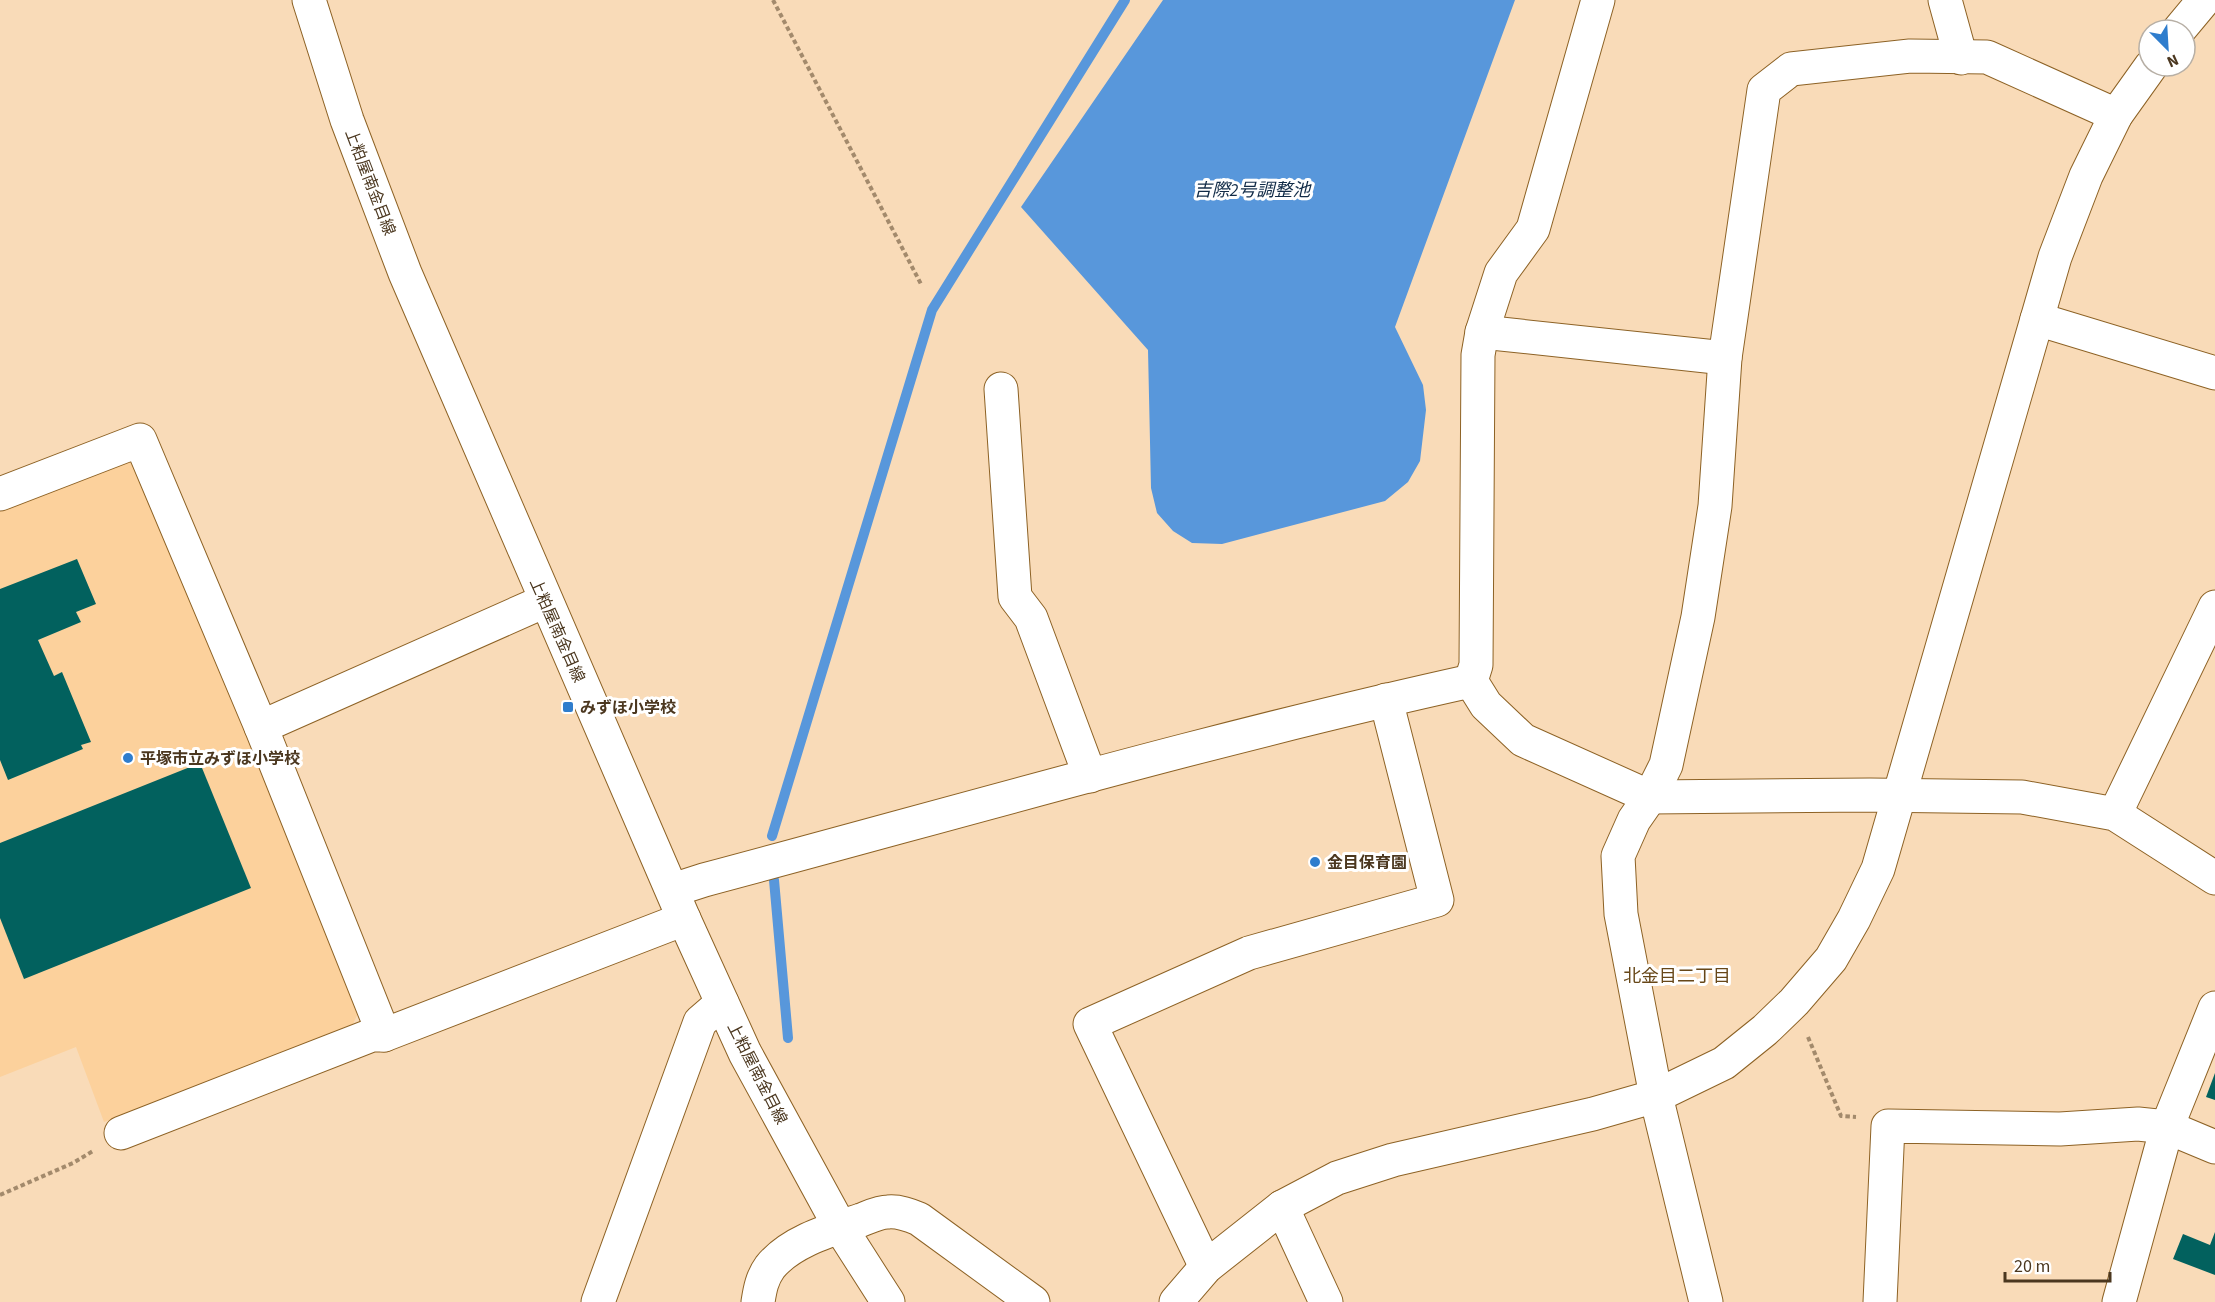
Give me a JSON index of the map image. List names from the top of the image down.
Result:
{
  "streets": {
    "street": ["上粕屋南金目線"]
  },
  "districts": ["北金目二丁目"],
  "water": ["吉際2号調整池"],
  "places": {
    "transit": ["みずほ小学校"],
    "other": ["平塚市立みずほ小学校", "金目保育園"]
  },
  "scale_bar": "20 m",
  "north": "bottom right"
}
